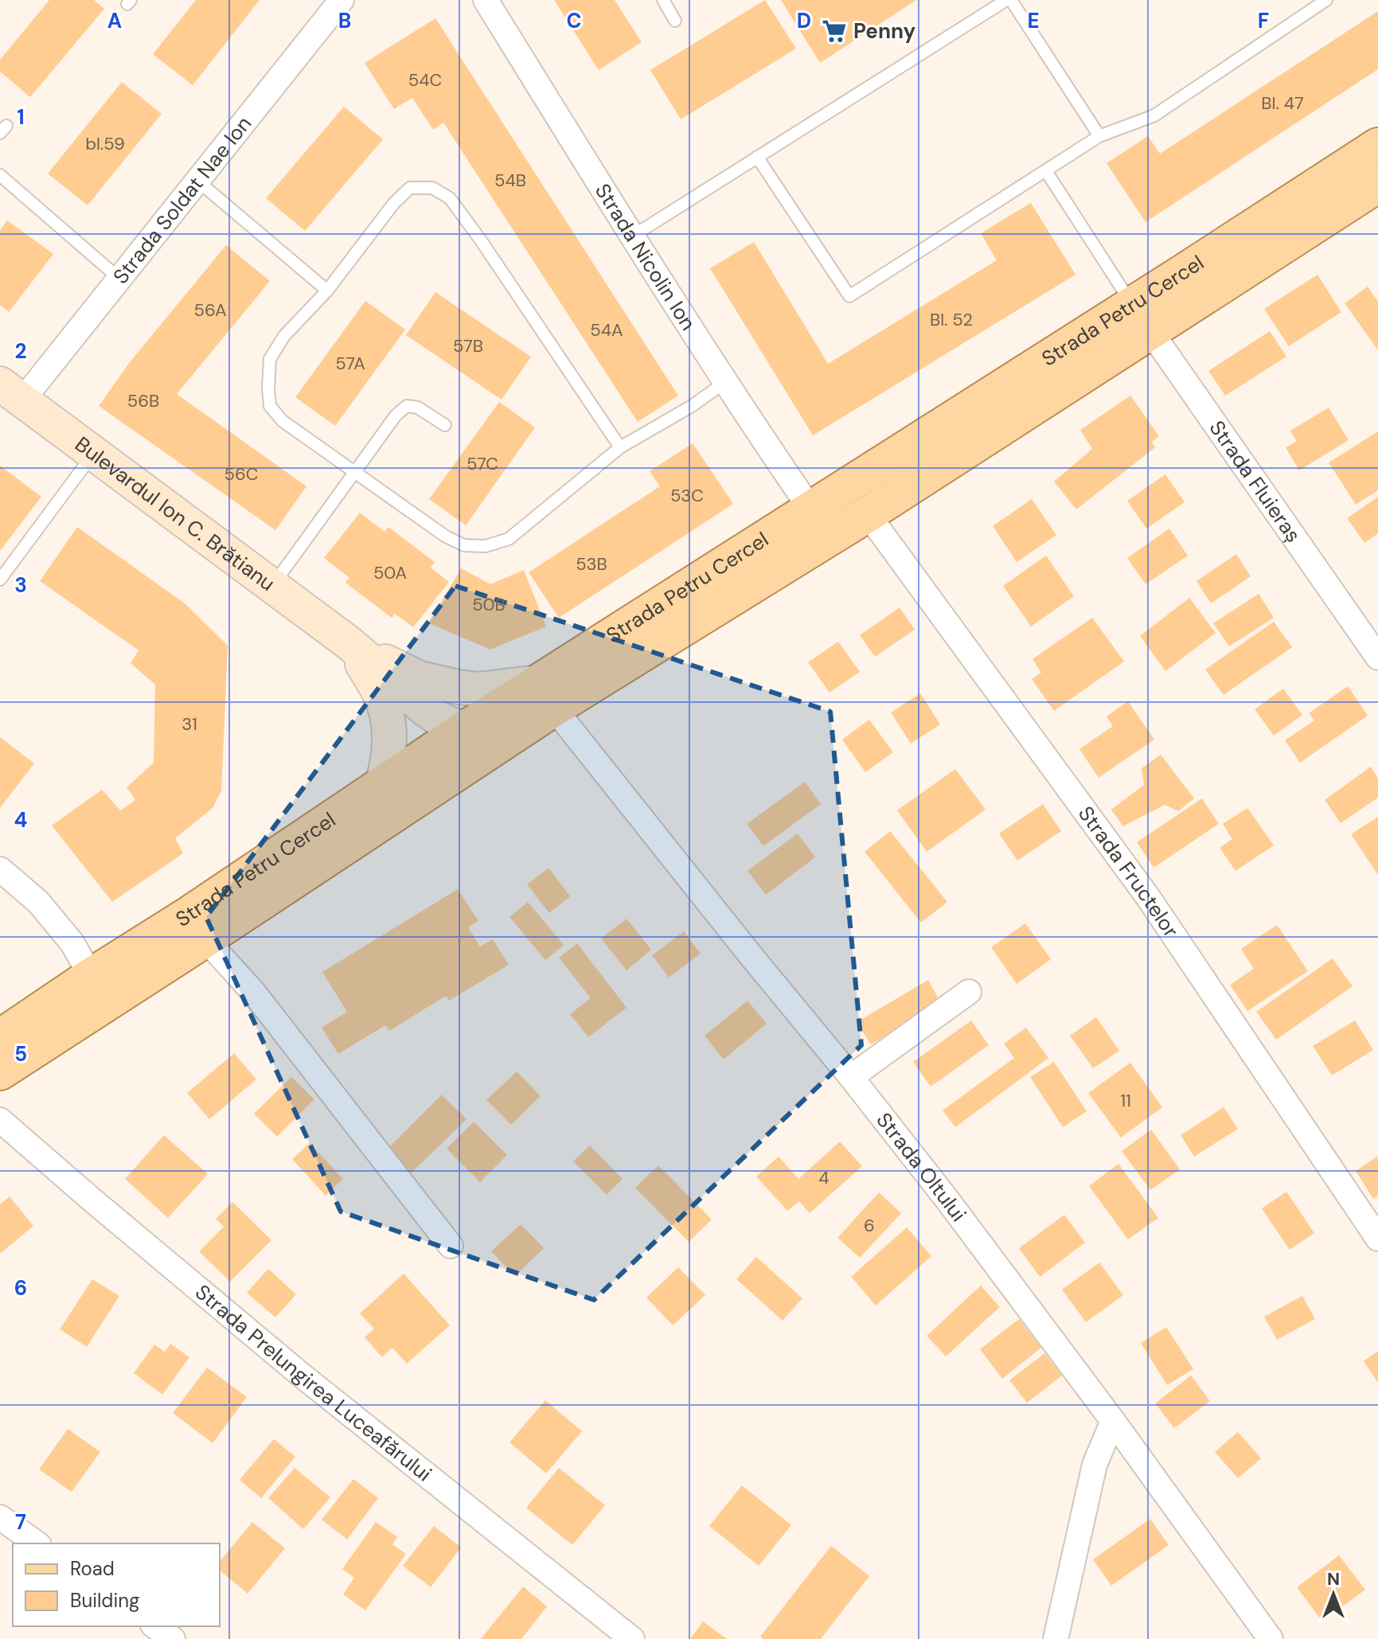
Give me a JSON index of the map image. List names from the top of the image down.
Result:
{
  "streets": {
    "main road": ["Strada Petru Cercel", "Bulevardul Ion C. Brătianu"],
    "street": [
      "Strada Soldat Nae Ion",
      "Strada Nicolin Ion",
      "Strada Fluieraș",
      "Strada Fructelor",
      "Strada Oltului",
      "Strada Prelungirea Luceafărului"
    ]
  },
  "crossings": [
    ["Strada Soldat Nae Ion", "Bulevardul Ion C. Brătianu"],
    ["Strada Nicolin Ion", "Strada Petru Cercel"],
    ["Strada Petru Cercel", "Strada Fluieraș"],
    ["Strada Petru Cercel", "Strada Fructelor"],
    ["Strada Petru Cercel", "Strada Oltului"]
  ],
  "places": {
    "supermarket": ["Penny"]
  },
  "house_numbers": [
    "54C",
    "Bl. 47",
    "bl.59",
    "54B",
    "56A",
    "Bl. 52",
    "54A",
    "57B",
    "57A",
    "56B",
    "57C",
    "56C",
    "53C",
    "53B",
    "50A",
    "50B",
    "31",
    "11",
    "4",
    "6"
  ],
  "legend": ["Road", "Building"],
  "north": "top",
  "grid": {
    "columns": [
      "A",
      "B",
      "C",
      "D",
      "E",
      "F"
    ],
    "rows": [
      "1",
      "2",
      "3",
      "4",
      "5",
      "6",
      "7"
    ]
  }
}
